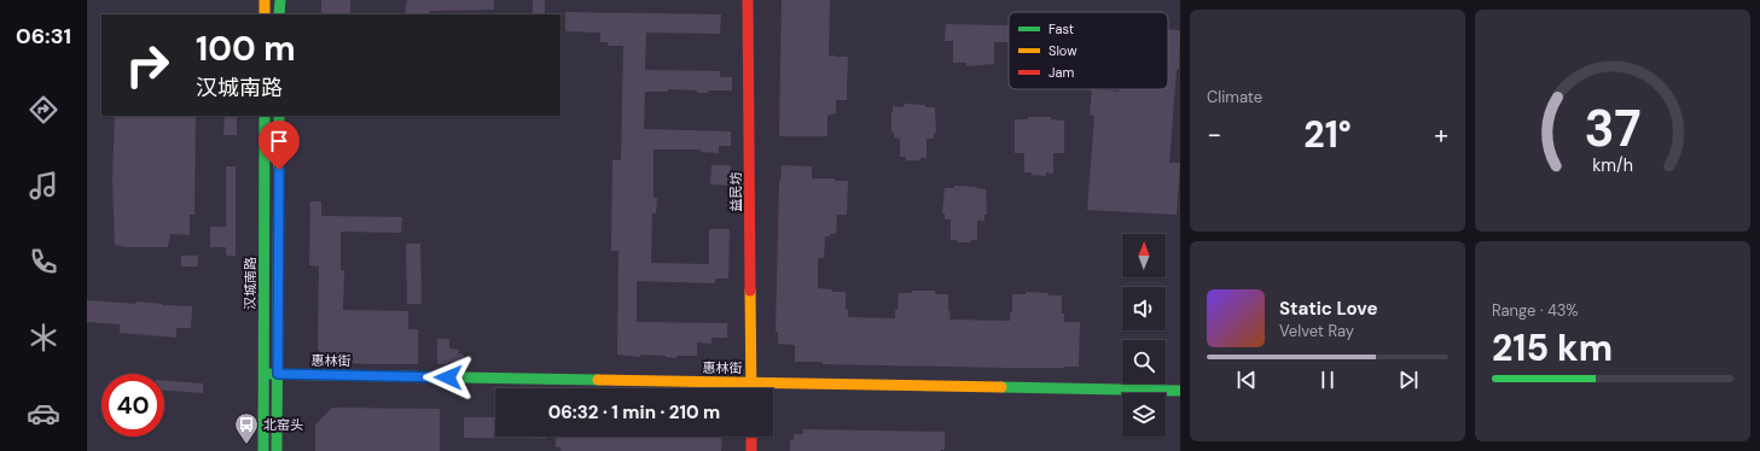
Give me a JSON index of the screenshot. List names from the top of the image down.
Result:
{
  "streets": {
    "street": ["益民坊", "汉城南路", "惠林街"]
  },
  "crossings": [
    ["益民坊", "惠林街"],
    ["汉城南路", "惠林街"]
  ],
  "places": {
    "bus stop": ["北窑头"]
  },
  "legend": ["Fast", "Slow", "Jam"],
  "north": "top",
  "page": {
    "tabs": "06:31",
    "tile": [
      "Climate",
      ["Range · 43%", "215 km"]
    ],
    "turn": ["100 m", "汉城南路"],
    "heat": ["−", "21°", "+"],
    "song": ["Static Love", "Velvet Ray"],
    "limit": "40",
    "trip": "06:32 · 1 min · 210 m",
    "gauge": ["37", "km/h"]
  }
}
